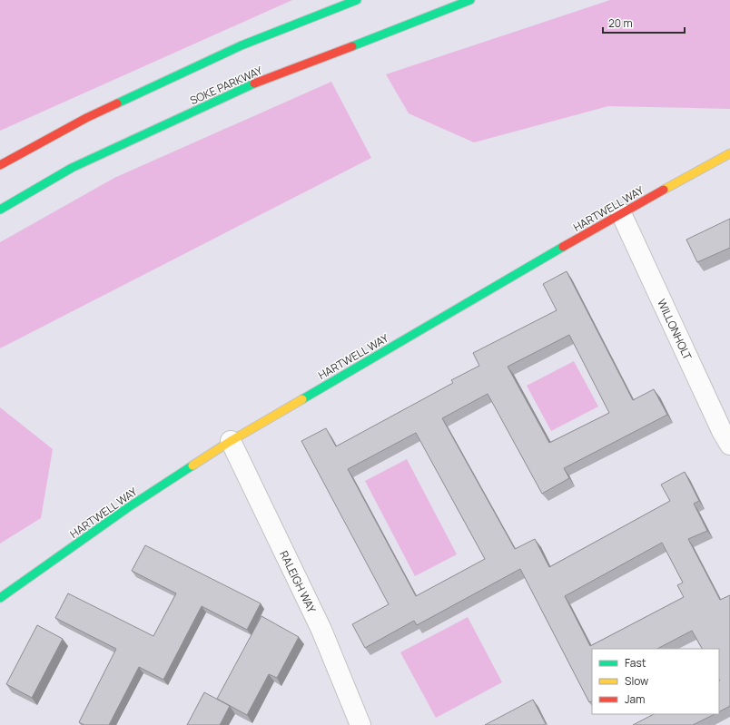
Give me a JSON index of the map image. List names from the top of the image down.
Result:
{
  "streets": {
    "main road": ["SOKE PARKWAY", "HARTWELL WAY"],
    "street": ["WILLONHOLT", "RALEIGH WAY"]
  },
  "crossings": [
    ["HARTWELL WAY", "WILLONHOLT"],
    ["HARTWELL WAY", "RALEIGH WAY"]
  ],
  "legend": ["Fast", "Slow", "Jam"],
  "scale_bar": "20 m"
}
